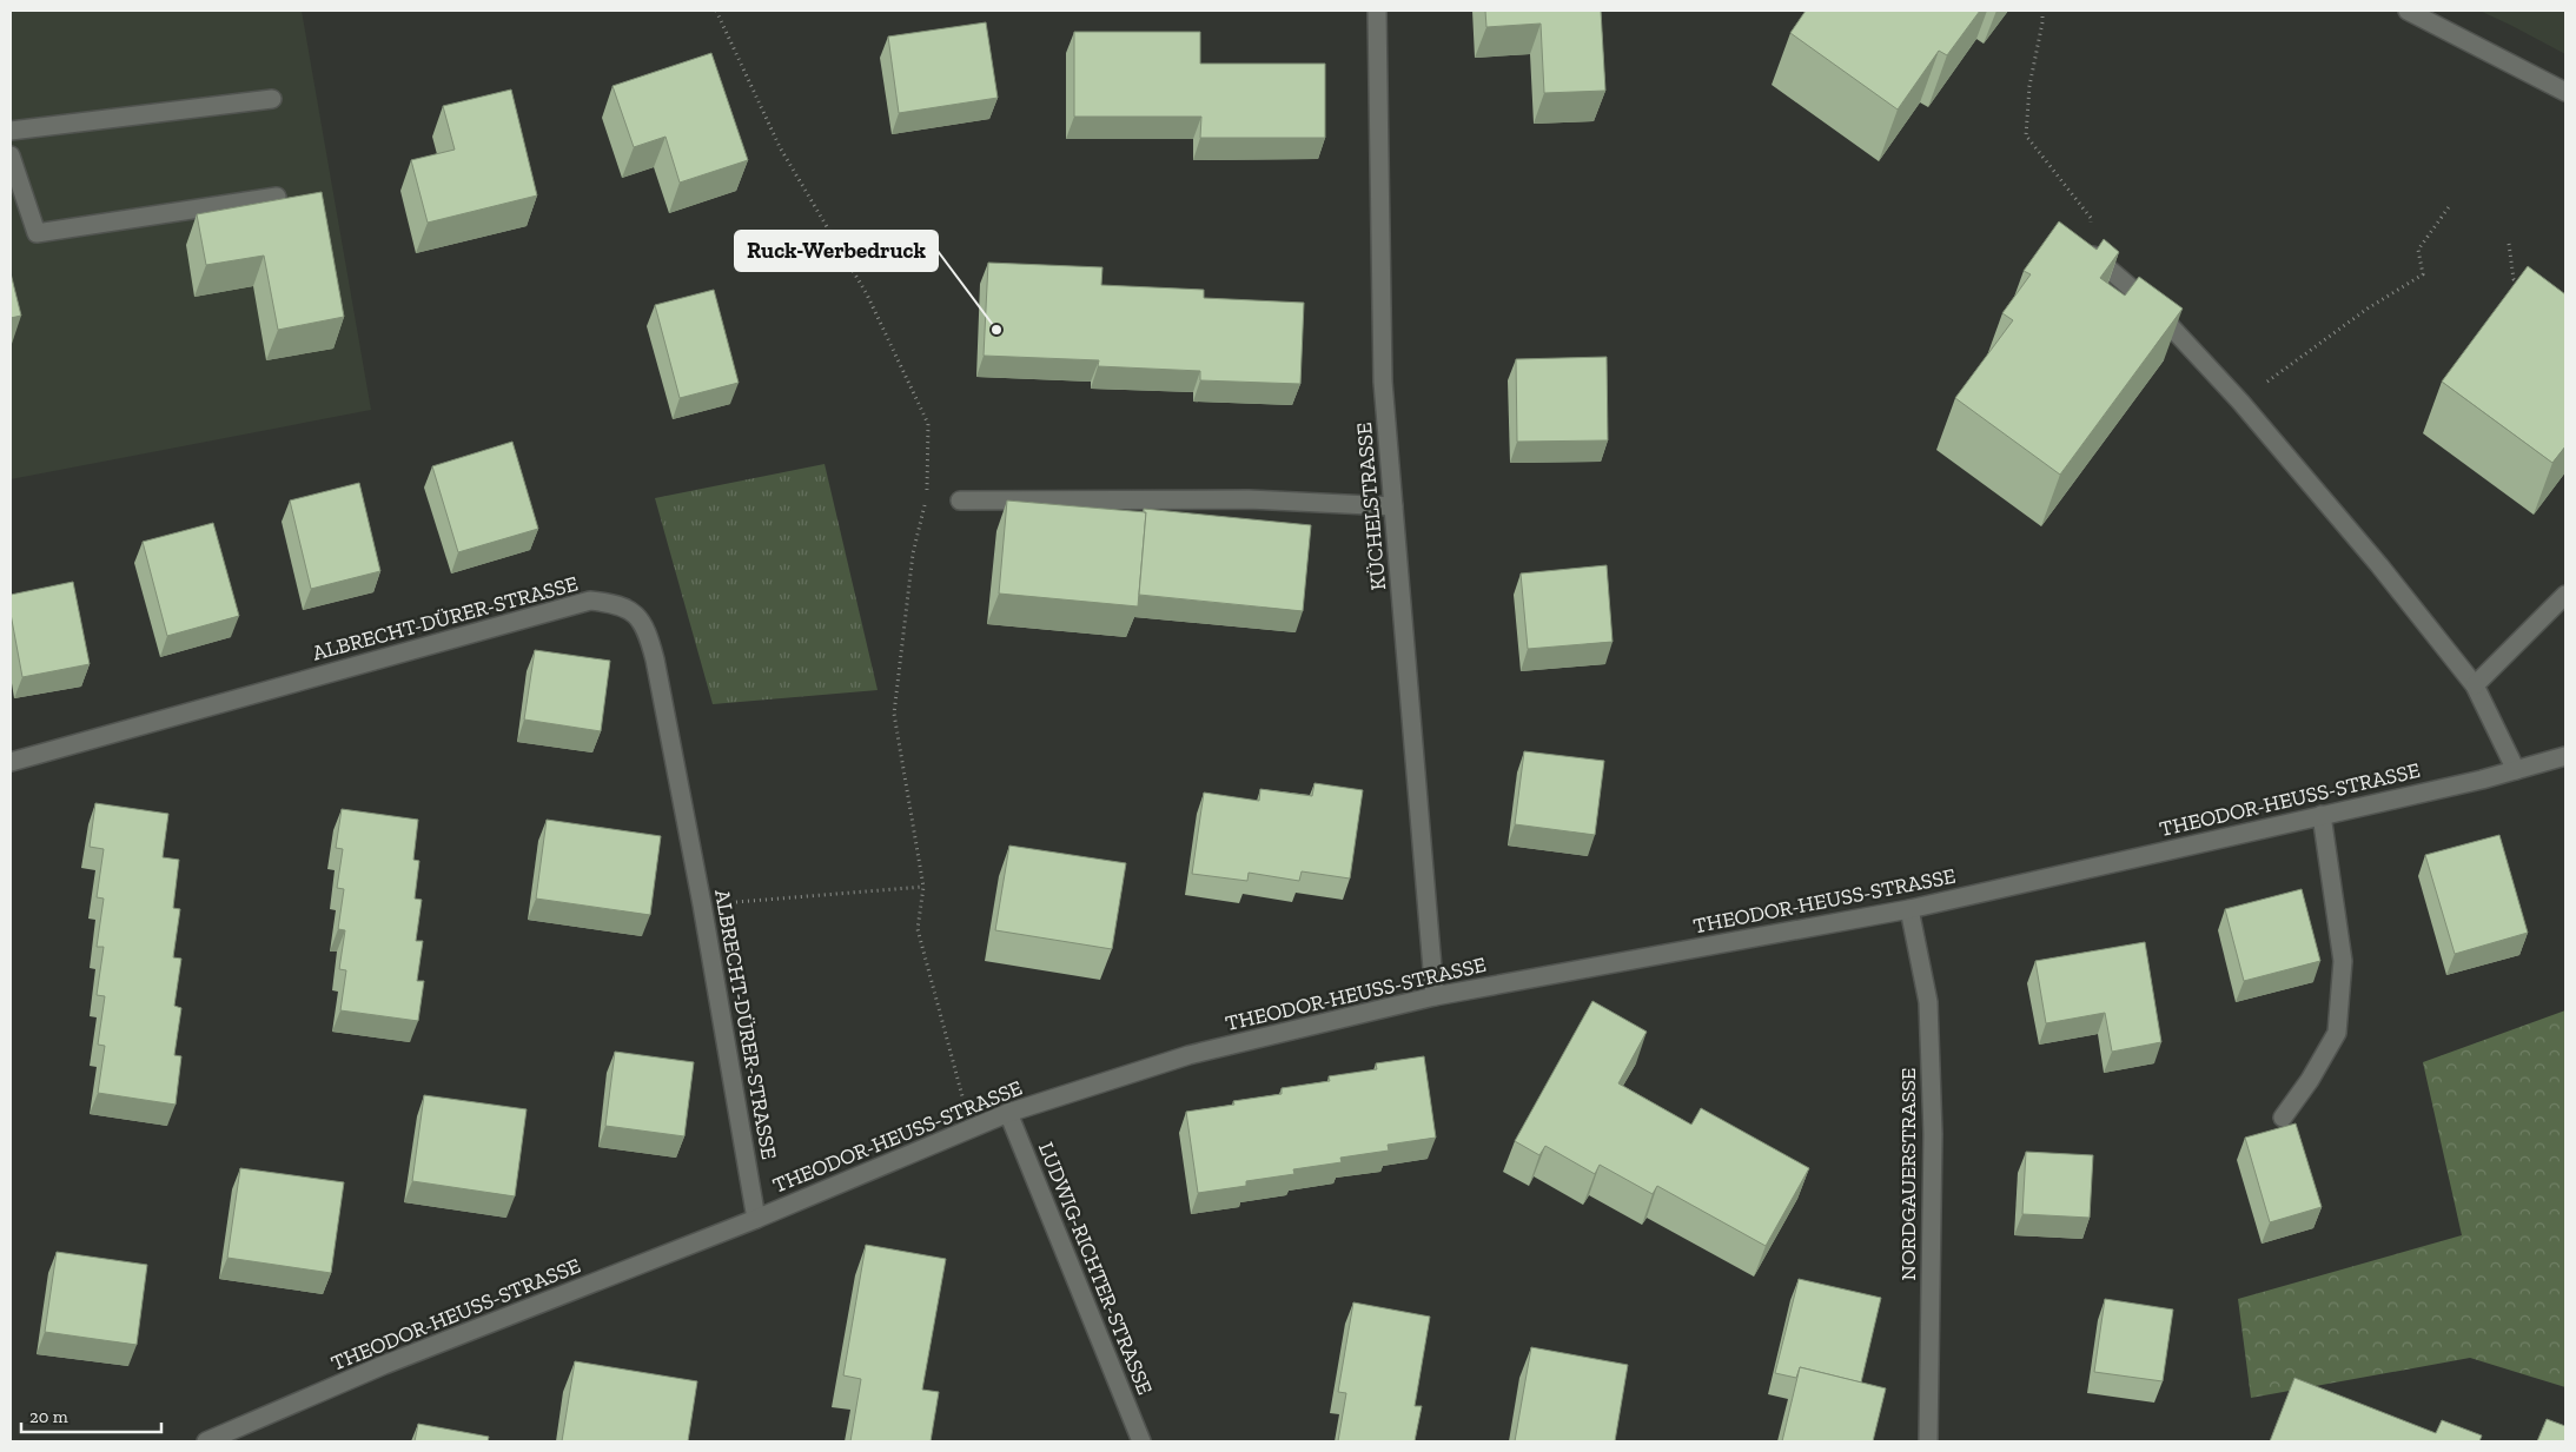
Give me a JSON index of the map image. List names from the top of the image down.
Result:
{
  "streets": {
    "street": [
      "KÜCHELSTRASSE",
      "ALBRECHT-DÜRER-STRASSE",
      "THEODOR-HEUSS-STRASSE",
      "NORDGAUERSTRASSE",
      "LUDWIG-RICHTER-STRASSE"
    ]
  },
  "crossings": [
    ["KÜCHELSTRASSE", "THEODOR-HEUSS-STRASSE"],
    ["ALBRECHT-DÜRER-STRASSE", "THEODOR-HEUSS-STRASSE"],
    ["THEODOR-HEUSS-STRASSE", "NORDGAUERSTRASSE"],
    ["THEODOR-HEUSS-STRASSE", "LUDWIG-RICHTER-STRASSE"]
  ],
  "places": ["Ruck-Werbedruck"],
  "scale_bar": "20 m"
}
